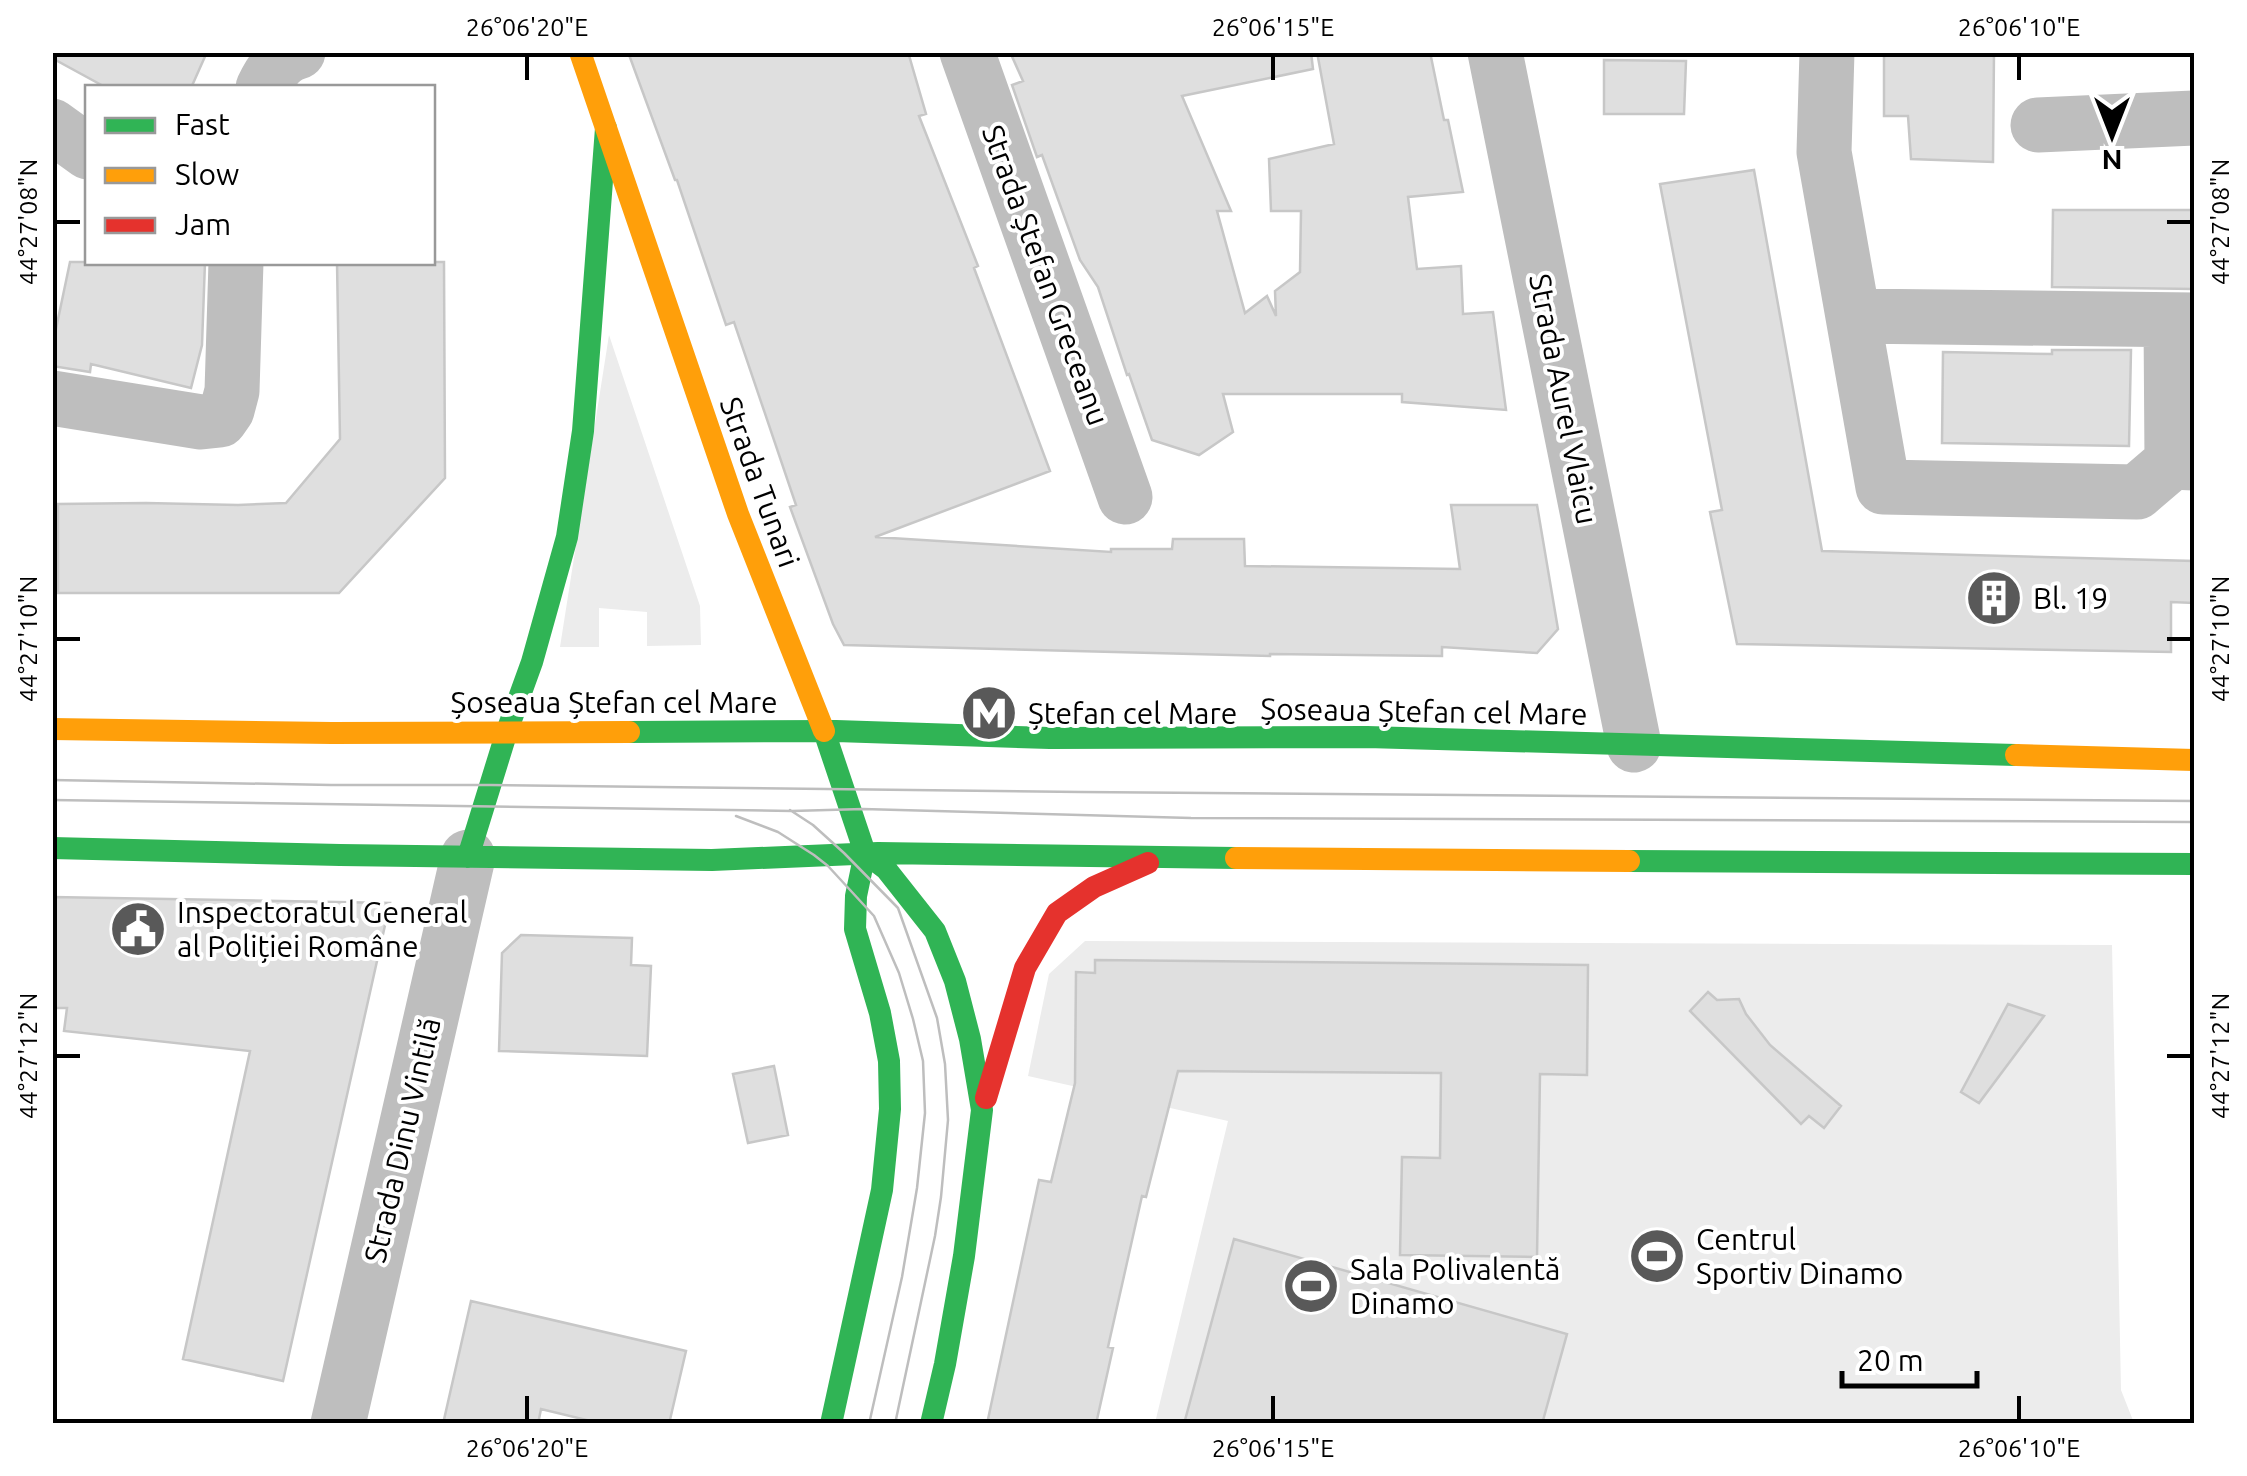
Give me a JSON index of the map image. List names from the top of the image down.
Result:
{
  "streets": {
    "main road": ["Strada Tunari", "Șoseaua Ștefan cel Mare"],
    "street": ["Strada Ștefan Greceanu", "Strada Aurel Vlaicu", "Strada Dinu Vintilă"]
  },
  "crossings": [
    ["Strada Aurel Vlaicu", "Șoseaua Ștefan cel Mare"],
    ["Strada Tunari", "Șoseaua Ștefan cel Mare"],
    ["Strada Tunari", "Strada Dinu Vintilă"]
  ],
  "places": {
    "building": ["Bl. 19"],
    "metro station": ["Ștefan cel Mare"],
    "public building": ["Inspectoratul General al Poliției Române"],
    "sports": ["Centrul Sportiv Dinamo", "Sala Polivalentă Dinamo"]
  },
  "legend": ["Fast", "Slow", "Jam"],
  "scale_bar": "20 m",
  "north": "bottom",
  "coordinates": [
    "26°06'20\"E",
    "26°06'15\"E",
    "26°06'10\"E",
    "44°27'08\"N",
    "44°27'10\"N",
    "44°27'12\"N"
  ]
}
